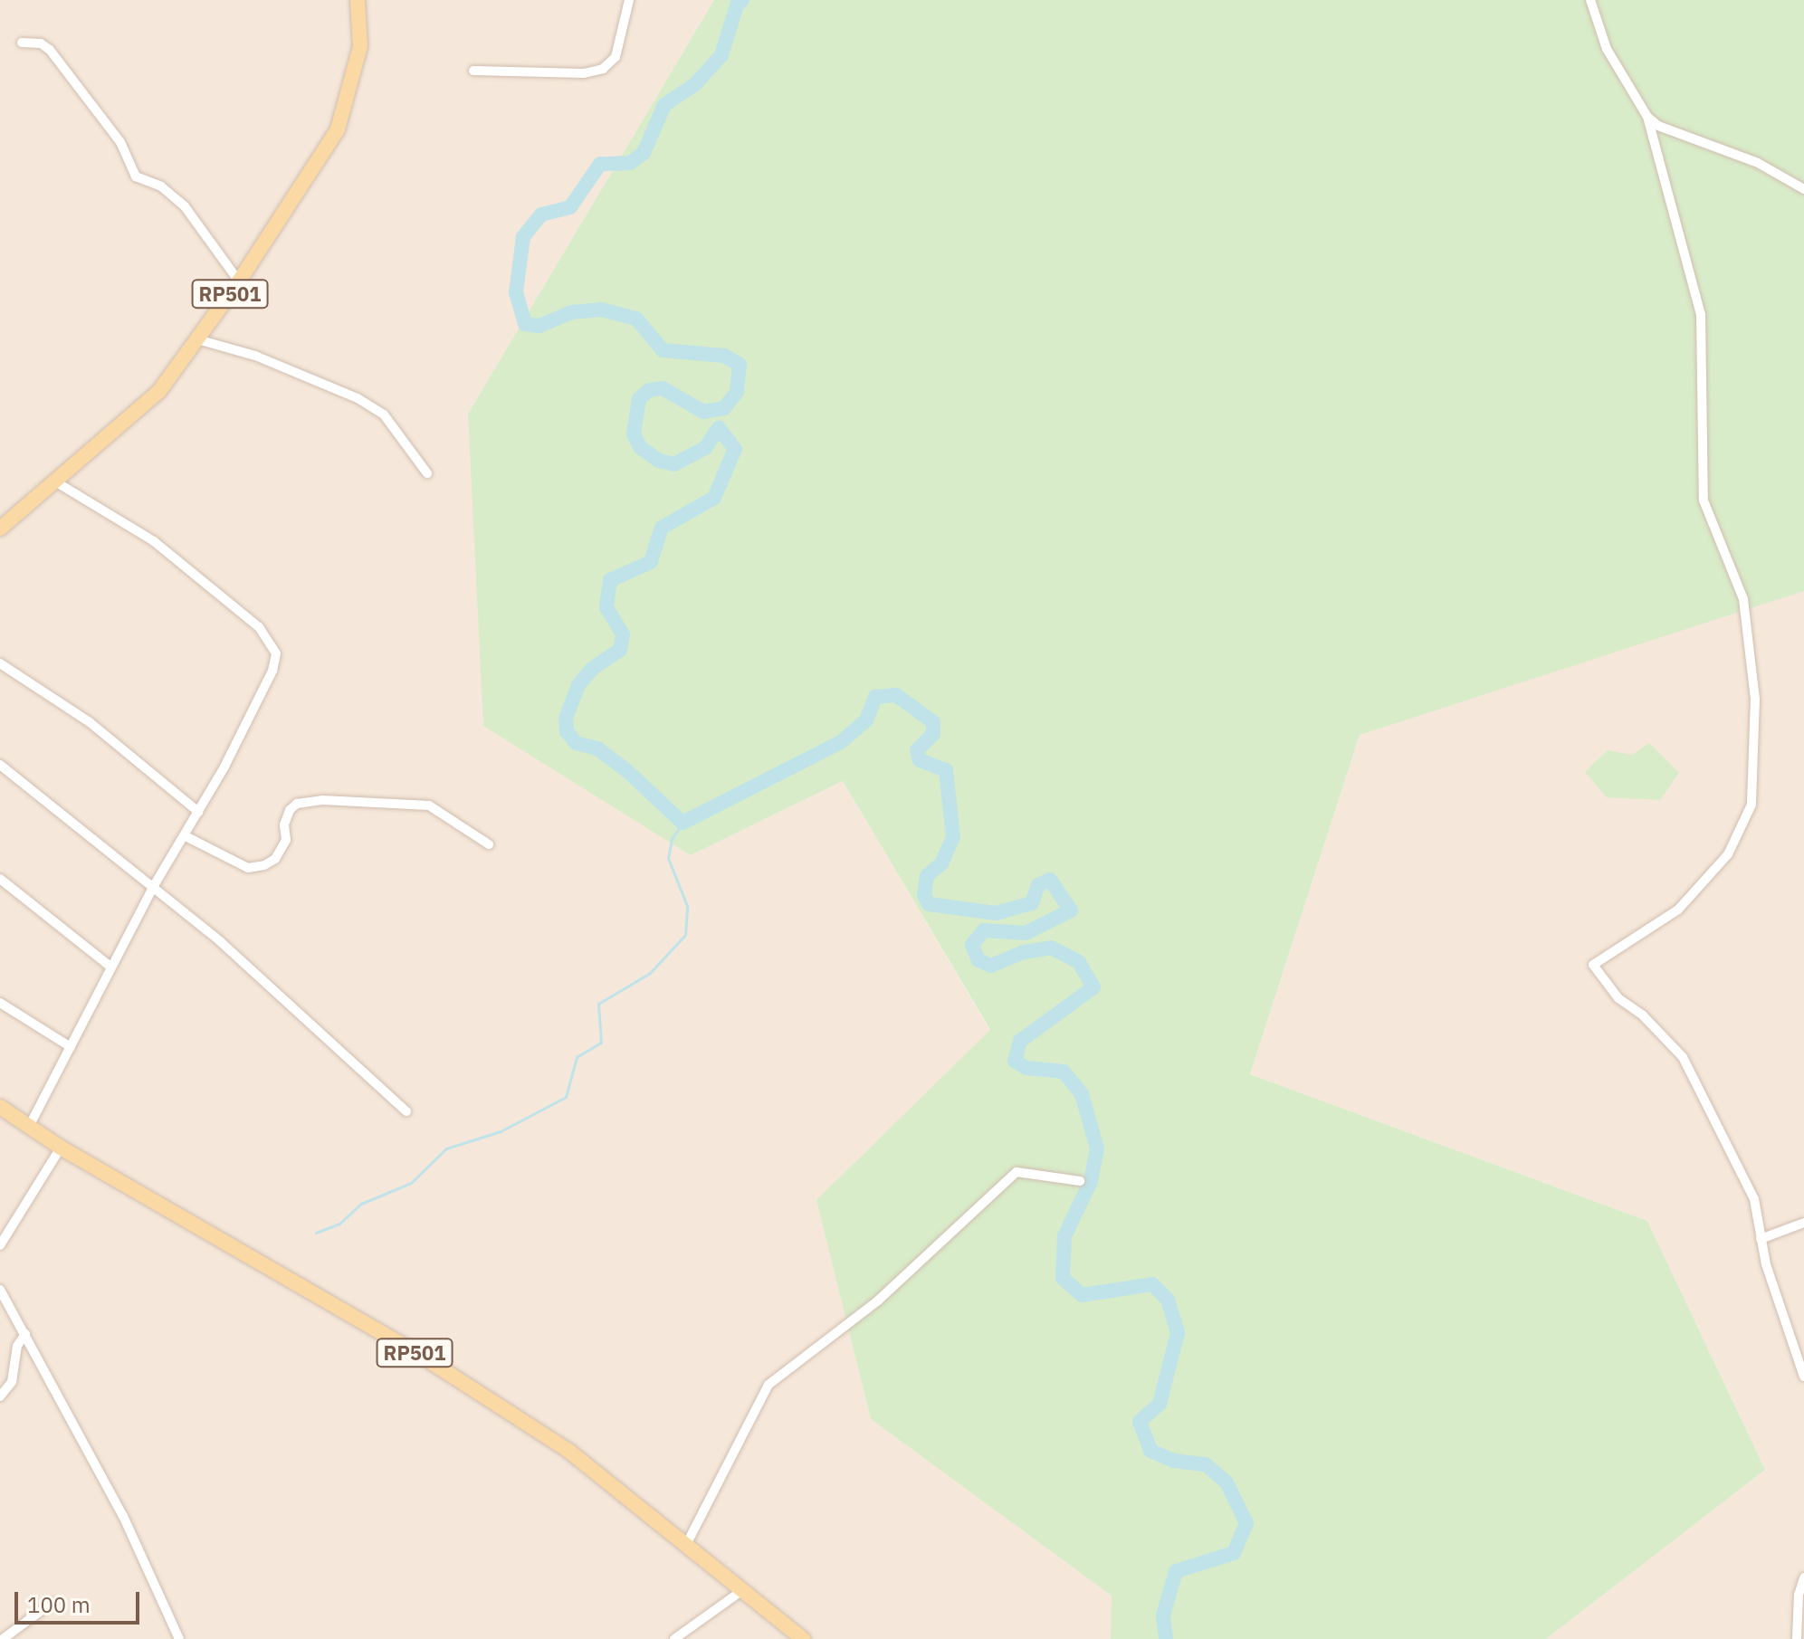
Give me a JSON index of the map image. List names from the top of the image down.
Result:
{
  "streets": {
    "main road": ["RP501"]
  },
  "scale_bar": "100 m"
}
